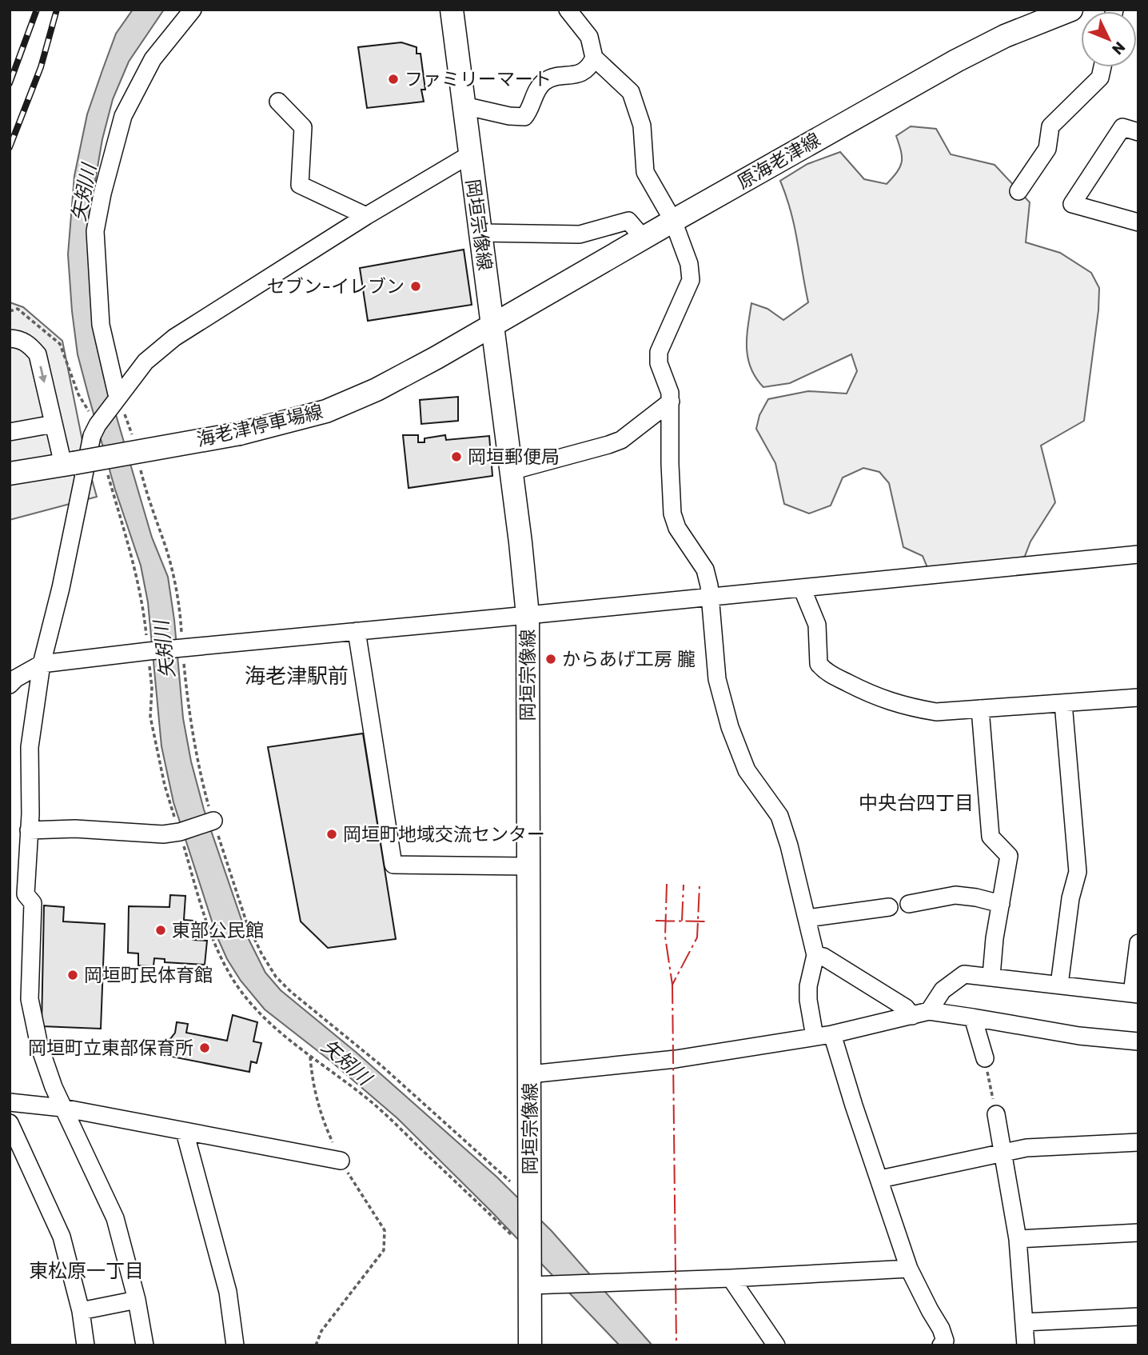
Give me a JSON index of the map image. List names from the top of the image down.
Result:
{
  "streets": {
    "main road": ["原海老津線", "岡垣宗像線", "海老津停車場線"]
  },
  "crossings": [
    ["原海老津線", "岡垣宗像線"],
    ["原海老津線", "海老津停車場線"],
    ["岡垣宗像線", "海老津停車場線"]
  ],
  "districts": ["海老津駅前", "中央台四丁目", "東松原一丁目"],
  "water": ["矢矧川"],
  "places": [
    "ファミリーマート",
    "セブン-イレブン",
    "岡垣郵便局",
    "からあげ工房 朧",
    "岡垣町地域交流センター",
    "東部公民館",
    "岡垣町民体育館",
    "岡垣町立東部保育所"
  ],
  "north": "bottom right"
}
